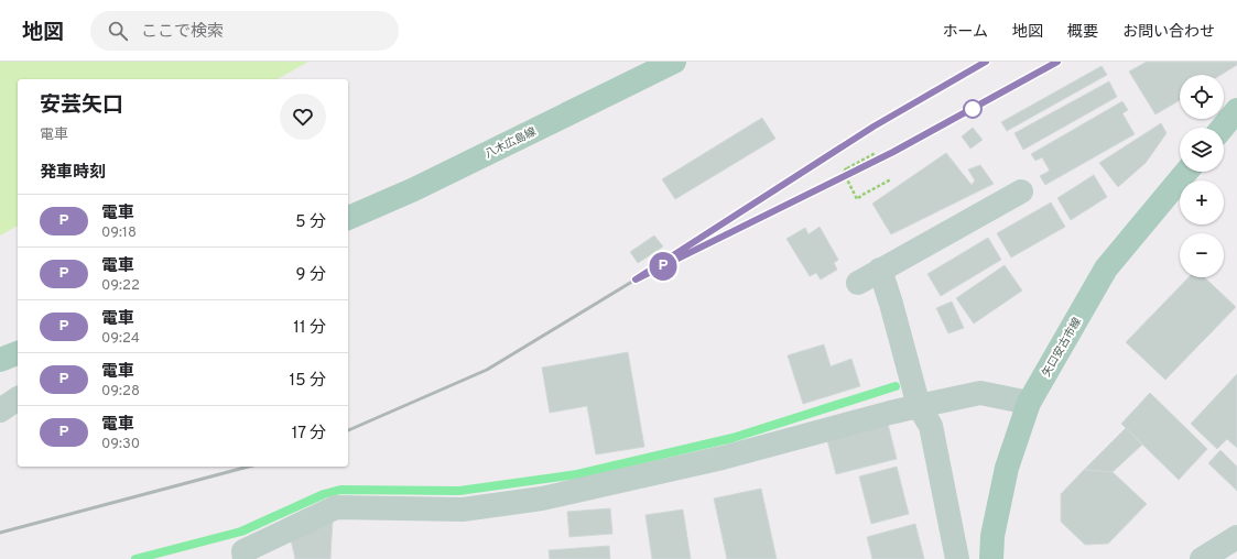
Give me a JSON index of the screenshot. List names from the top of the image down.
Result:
{
  "streets": {
    "main road": ["八木広島線", "矢口安古市線"]
  },
  "page": {
    "header": "地図",
    "search": "ここで検索",
    "nav": [
      "ホーム",
      "地図",
      "概要",
      "お問い合わせ"
    ],
    "on_map": "P",
    "map_buttons": ["+", "−"],
    "heading": [
      ["安芸矢口", "電車"],
      "発車時刻"
    ],
    "list": [
      {
        "mark": "P",
        "name": "電車",
        "note": "09:18",
        "value": "5 分"
      },
      {
        "mark": "P",
        "name": "電車",
        "note": "09:22",
        "value": "9 分"
      },
      {
        "mark": "P",
        "name": "電車",
        "note": "09:24",
        "value": "11 分"
      },
      {
        "mark": "P",
        "name": "電車",
        "note": "09:28",
        "value": "15 分"
      },
      {
        "mark": "P",
        "name": "電車",
        "note": "09:30",
        "value": "17 分"
      }
    ]
  }
}
